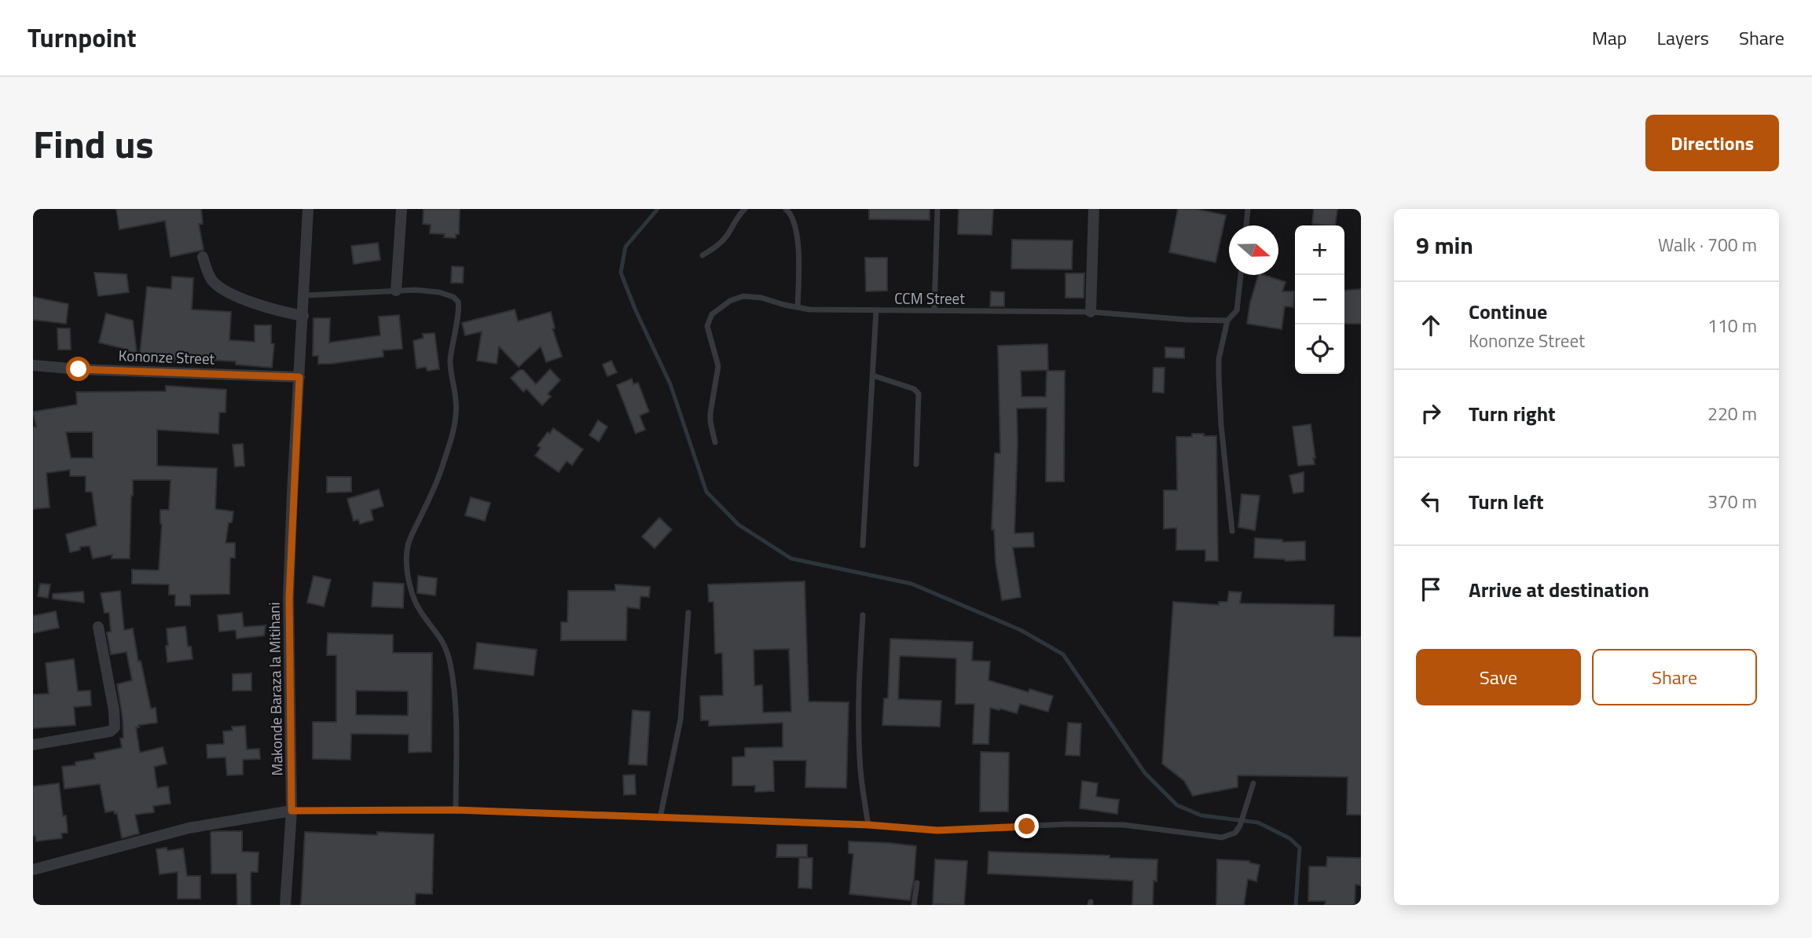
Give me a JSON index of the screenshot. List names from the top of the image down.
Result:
{
  "streets": {
    "street": ["Kononze Street", "Makonde Baraza la Mitihani"],
    "lane": ["CCM Street"]
  },
  "crossings": [
    ["Kononze Street", "Makonde Baraza la Mitihani"]
  ],
  "north": "right",
  "page": {
    "header": "Turnpoint",
    "nav": ["Map", "Layers", "Share"],
    "title": "Find us",
    "buttons": [
      "Directions",
      ["Save", "Share"]
    ],
    "heading": ["9 min", "Walk · 700 m"],
    "map_buttons": ["+", "−"],
    "list": [
      ["Continue", "Kononze Street", "110 m"],
      ["Turn right", "220 m"],
      ["Turn left", "370 m"],
      "Arrive at destination"
    ]
  }
}
